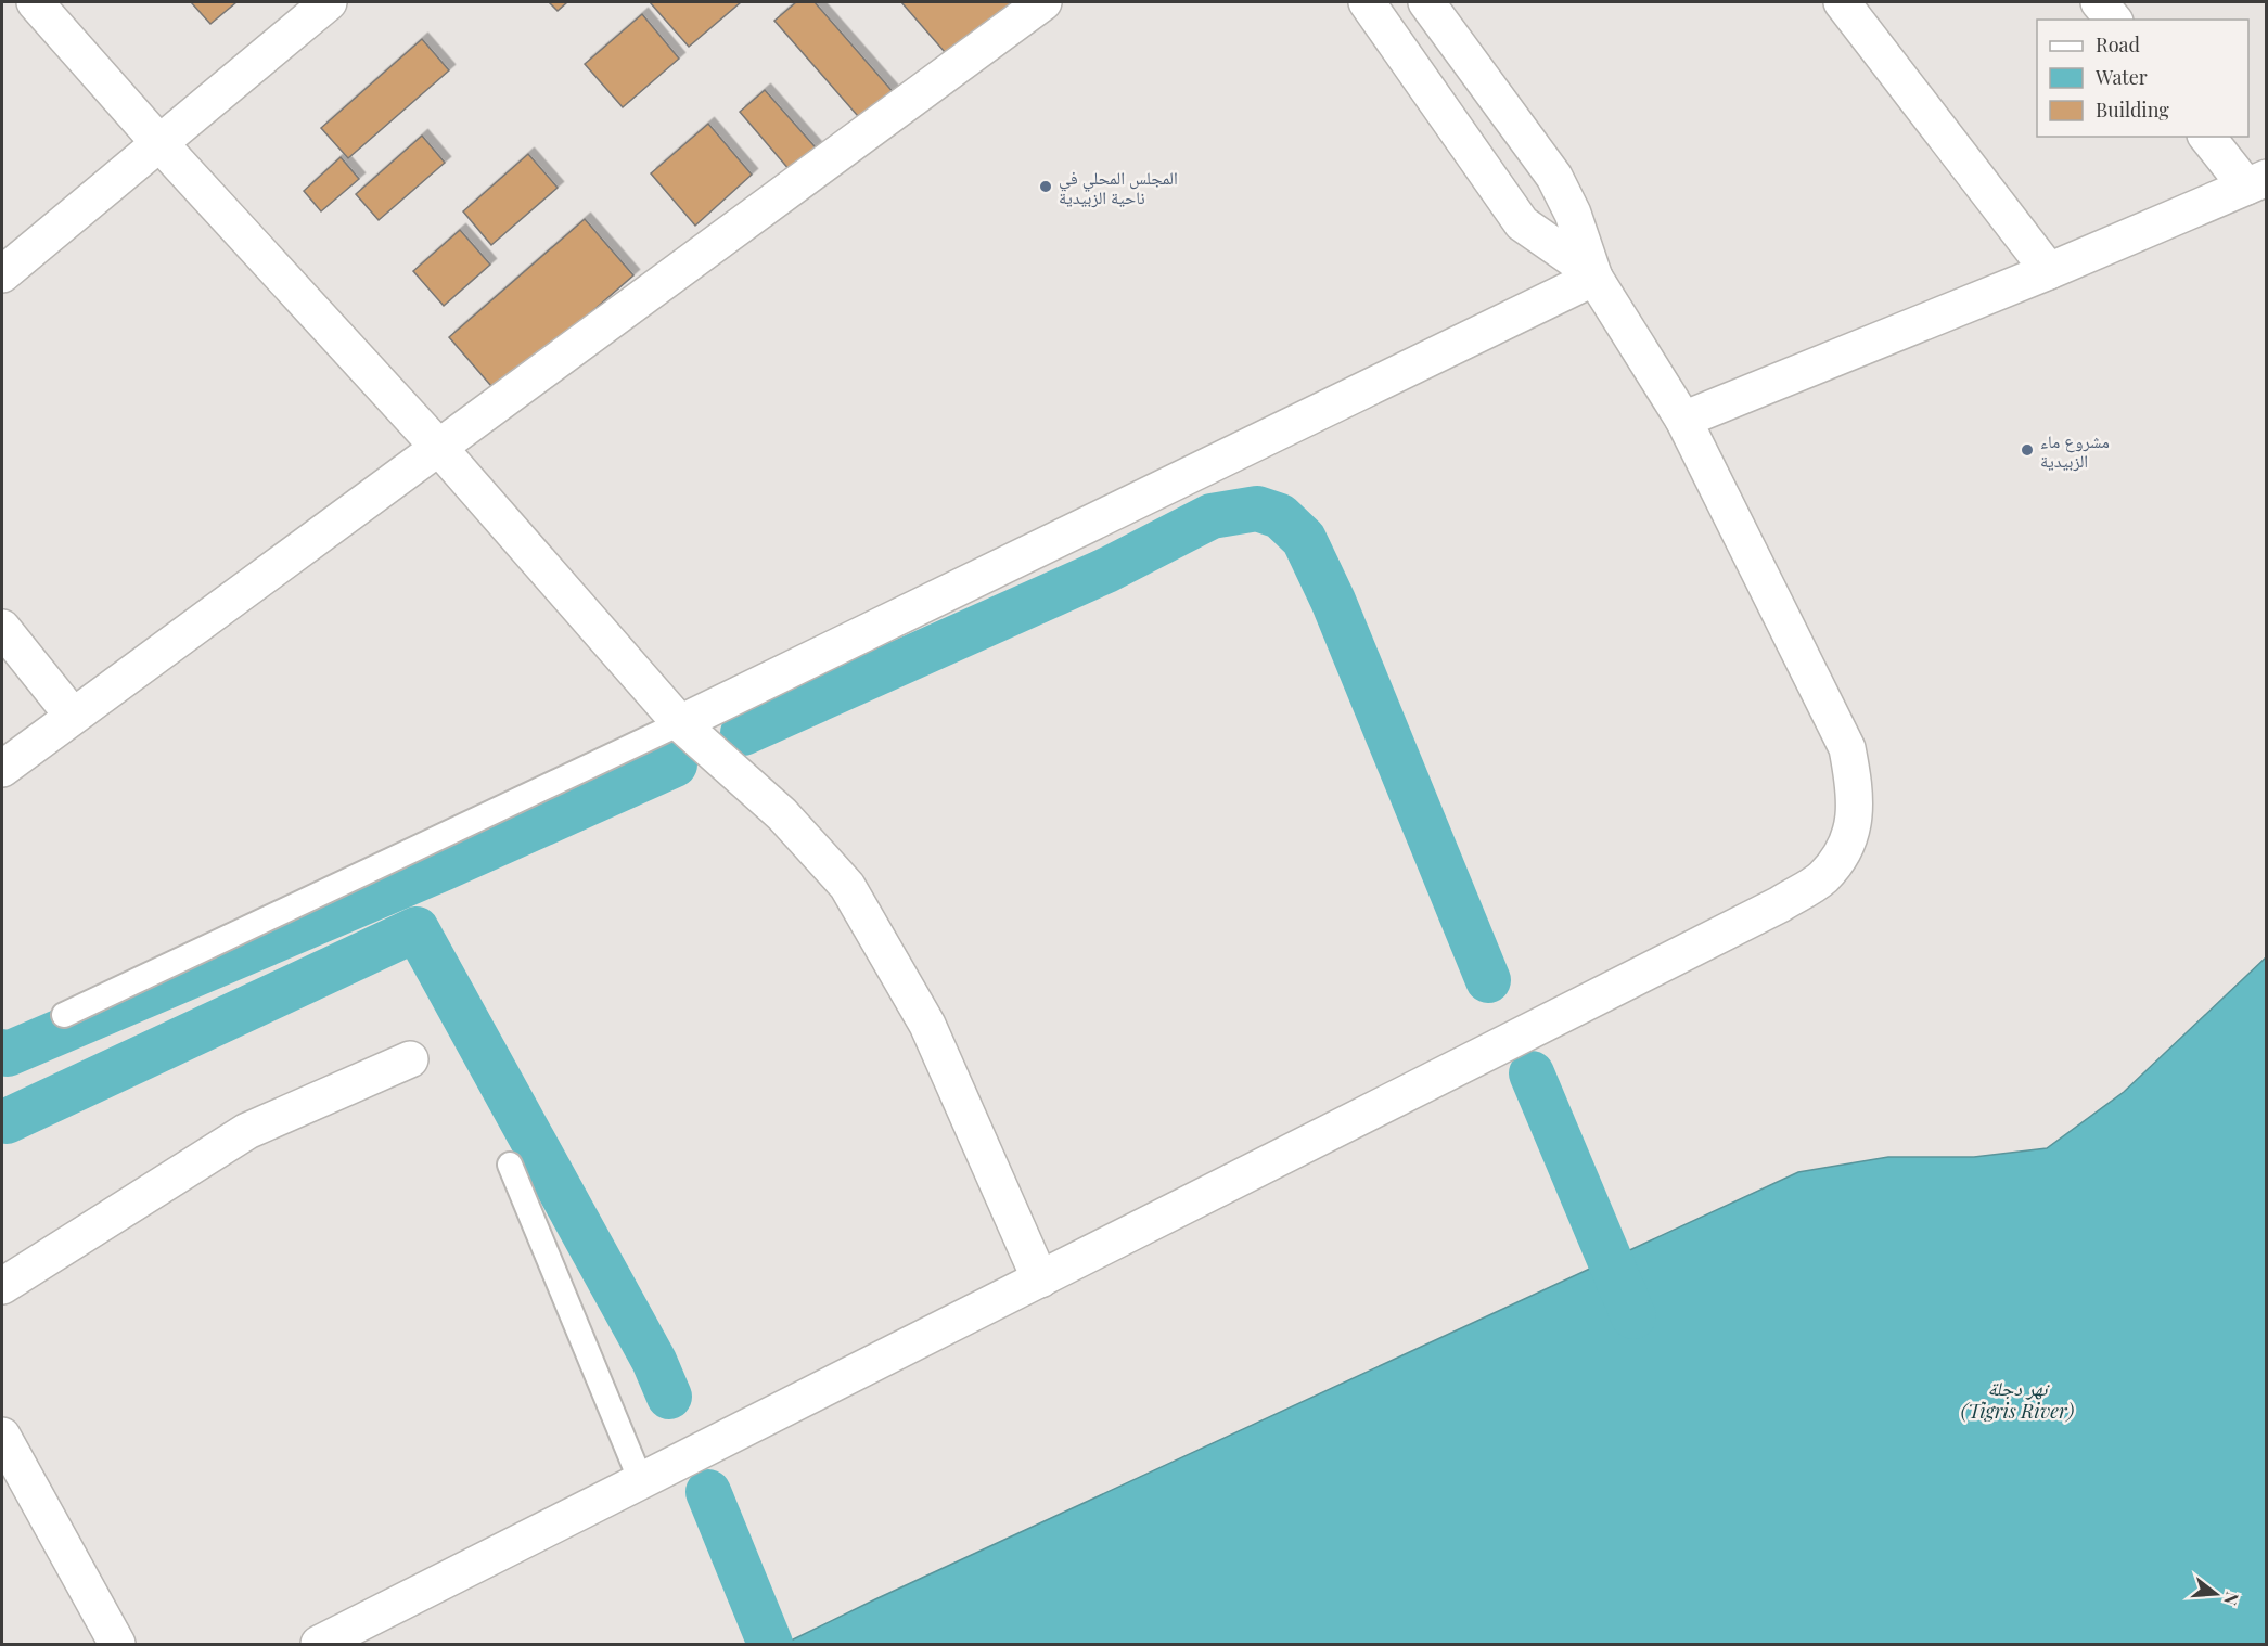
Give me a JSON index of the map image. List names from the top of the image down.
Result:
{
  "water": ["نهر دجلة (Tigris River)"],
  "places": ["المجلس المحلي في ناحية الزبيدية", "مشروع ماء الزبيدية"],
  "legend": ["Road", "Water", "Building"],
  "north": "right"
}
